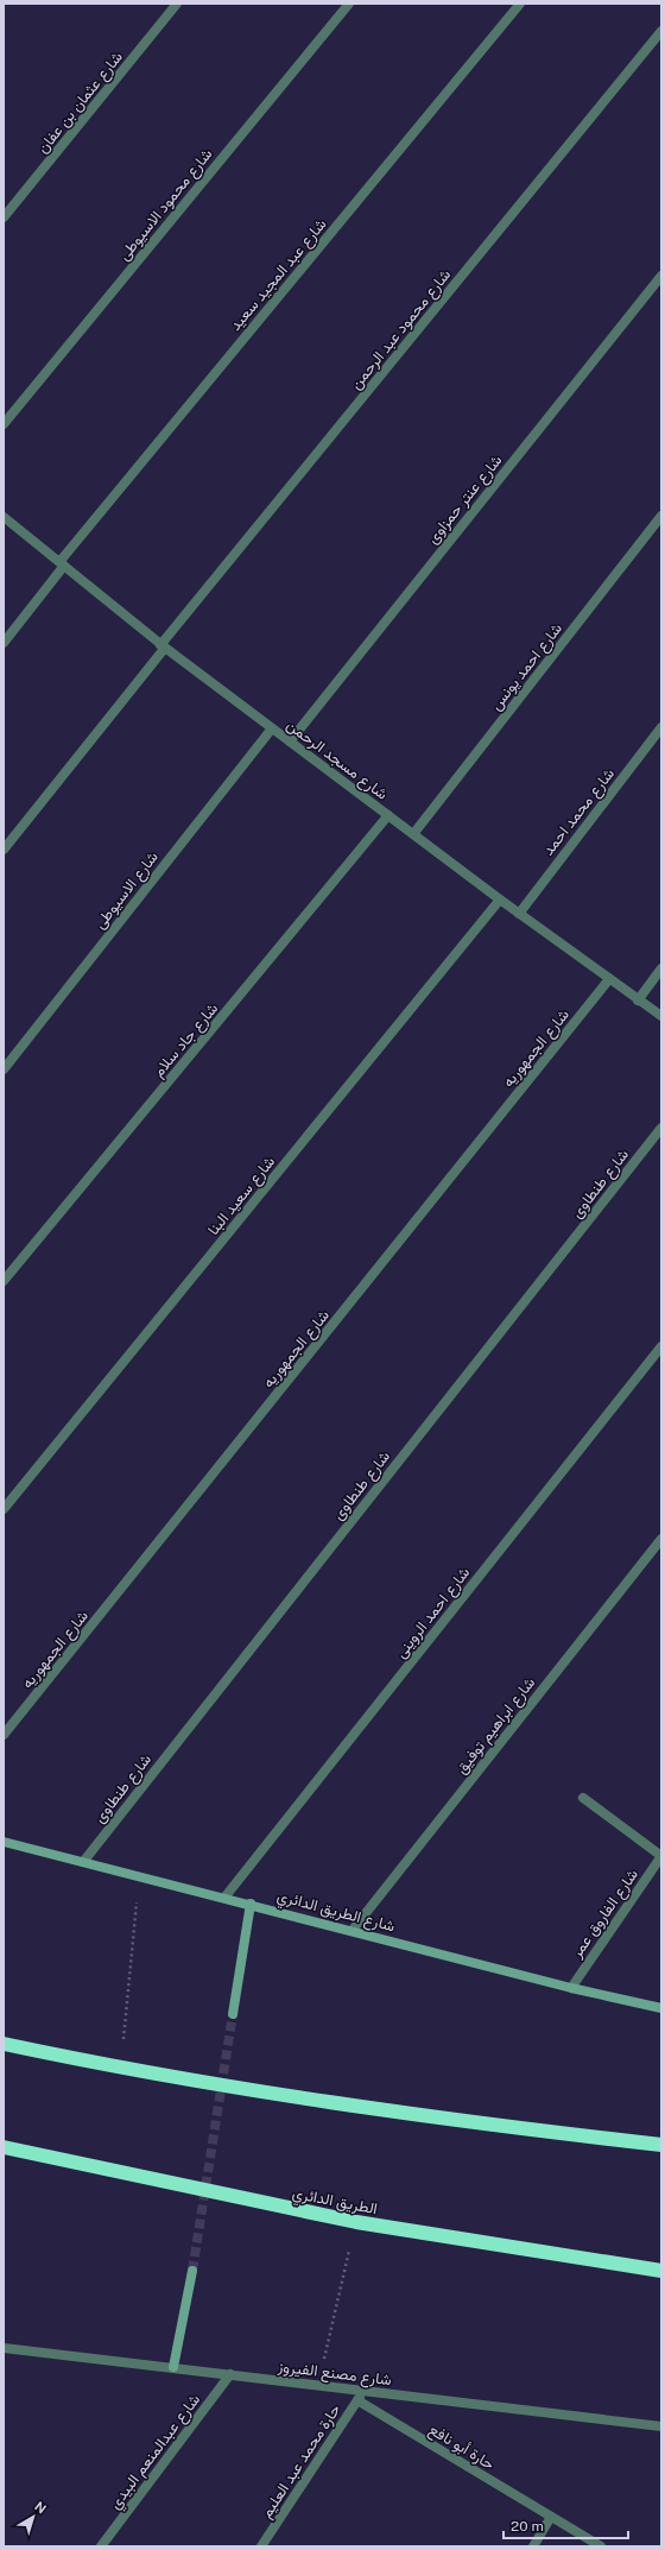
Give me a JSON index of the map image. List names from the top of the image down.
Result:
{
  "streets": {
    "highway": ["الطريق الدائري"],
    "street": [
      "شارع عثمان بن عفان",
      "شارع محمود الاسيوطى",
      "شارع عبد المجيد سعيد",
      "شارع محمود عبد الرحمن",
      "شارع عنتر حمزاوى",
      "شارع احمد يونس",
      "شارع مسجد الرحمن",
      "شارع محمد احمد",
      "شارع الاسيوطى",
      "شارع جاد سلام",
      "شارع الجمهوريه",
      "شارع طنطاوى",
      "شارع سعيد البنا",
      "شارع احمد الروينى",
      "شارع ابراهيم توفيق",
      "شارع الطريق الدائري",
      "شارع الفاروق عمر",
      "شارع مصنع الفيروز",
      "حارة أبو نافع",
      "شارع عبدالمنعم البيدي",
      "حارة محمد عبد العليم"
    ]
  },
  "crossings": [
    ["شارع عبد المجيد سعيد", "شارع مسجد الرحمن"],
    ["شارع محمود عبد الرحمن", "شارع مسجد الرحمن"],
    ["شارع عنتر حمزاوى", "شارع مسجد الرحمن"],
    ["شارع احمد يونس", "شارع مسجد الرحمن"],
    ["شارع مسجد الرحمن", "شارع محمد احمد"],
    ["شارع مسجد الرحمن", "شارع الاسيوطى"],
    ["شارع مسجد الرحمن", "شارع جاد سلام"],
    ["شارع مسجد الرحمن", "شارع الجمهوريه"],
    ["شارع مسجد الرحمن", "شارع سعيد البنا"],
    ["شارع طنطاوى", "شارع الطريق الدائري"],
    ["شارع احمد الروينى", "شارع الطريق الدائري"],
    ["شارع ابراهيم توفيق", "شارع الطريق الدائري"],
    ["شارع الطريق الدائري", "شارع الفاروق عمر"],
    ["شارع مصنع الفيروز", "شارع عبدالمنعم البيدي"],
    ["شارع مصنع الفيروز", "حارة محمد عبد العليم"],
    ["حارة أبو نافع", "حارة محمد عبد العليم"]
  ],
  "scale_bar": "20 m",
  "north": "top right"
}
